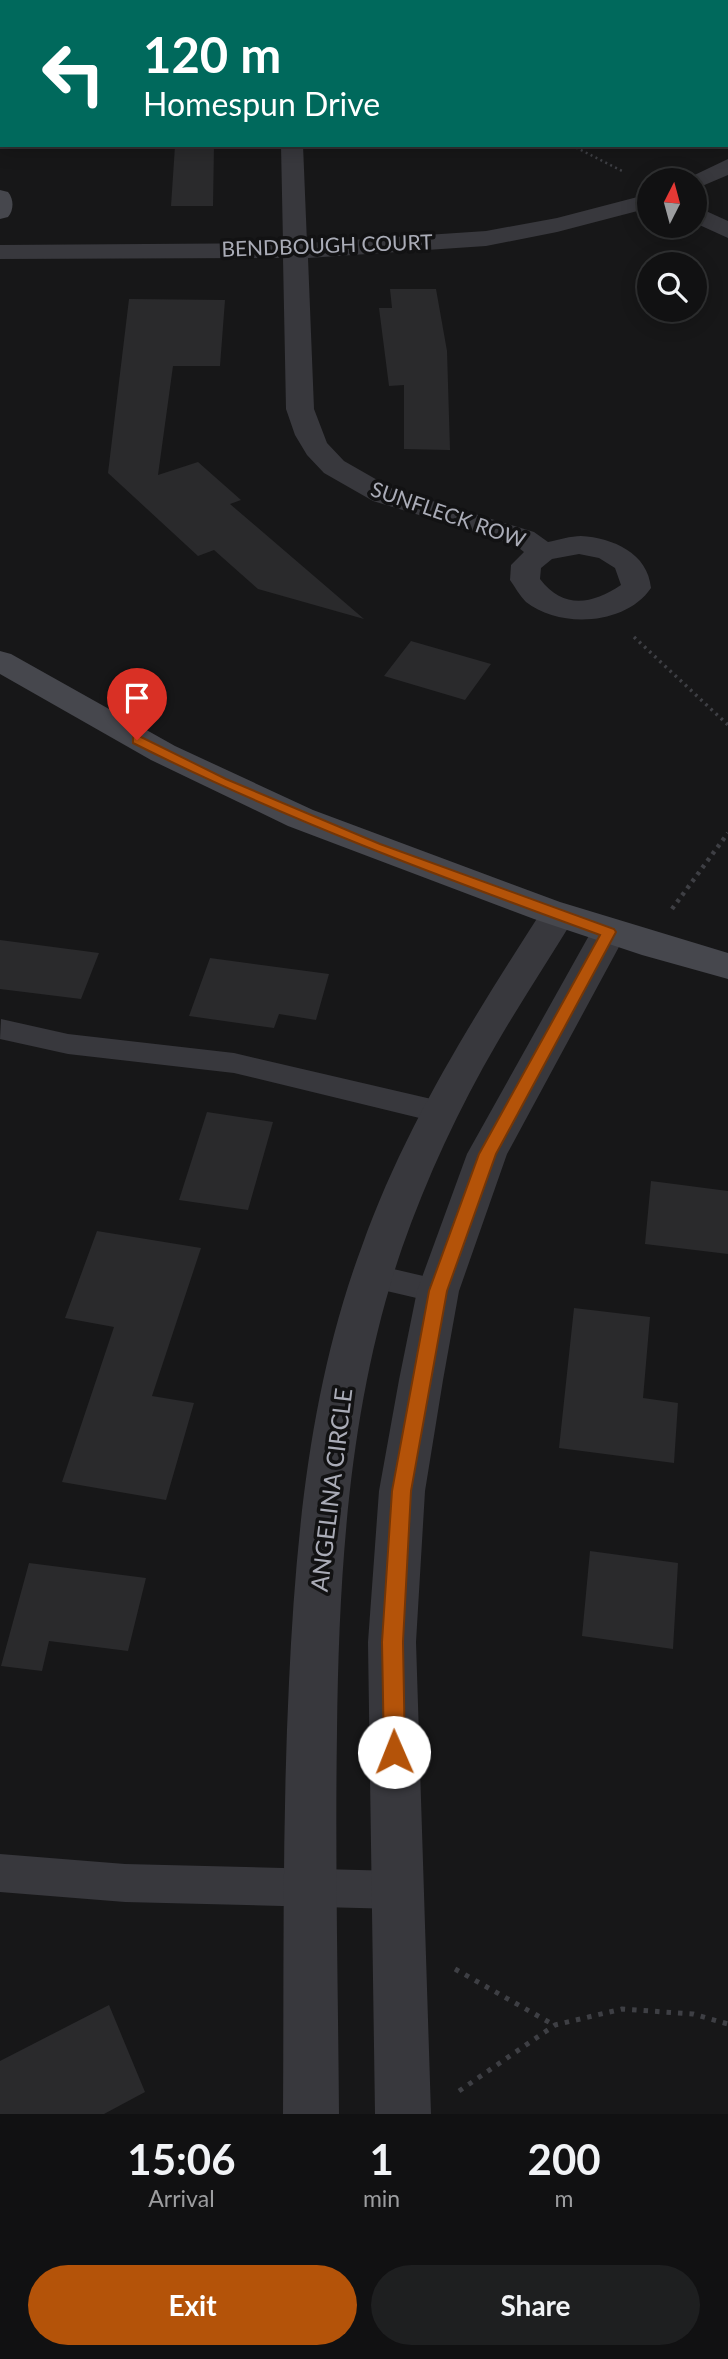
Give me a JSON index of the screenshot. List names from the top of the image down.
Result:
{
  "streets": {
    "street": ["BENDBOUGH COURT", "SUNFLECK ROW", "ANGELINA CIRCLE"]
  },
  "crossings": [
    ["BENDBOUGH COURT", "SUNFLECK ROW"]
  ],
  "north": "top",
  "page": {
    "turn": ["120 m", "Homespun Drive"],
    "eta": [
      "15:06",
      "Arrival",
      "1",
      "min",
      "200",
      "m"
    ],
    "buttons": ["Exit", "Share"]
  }
}
